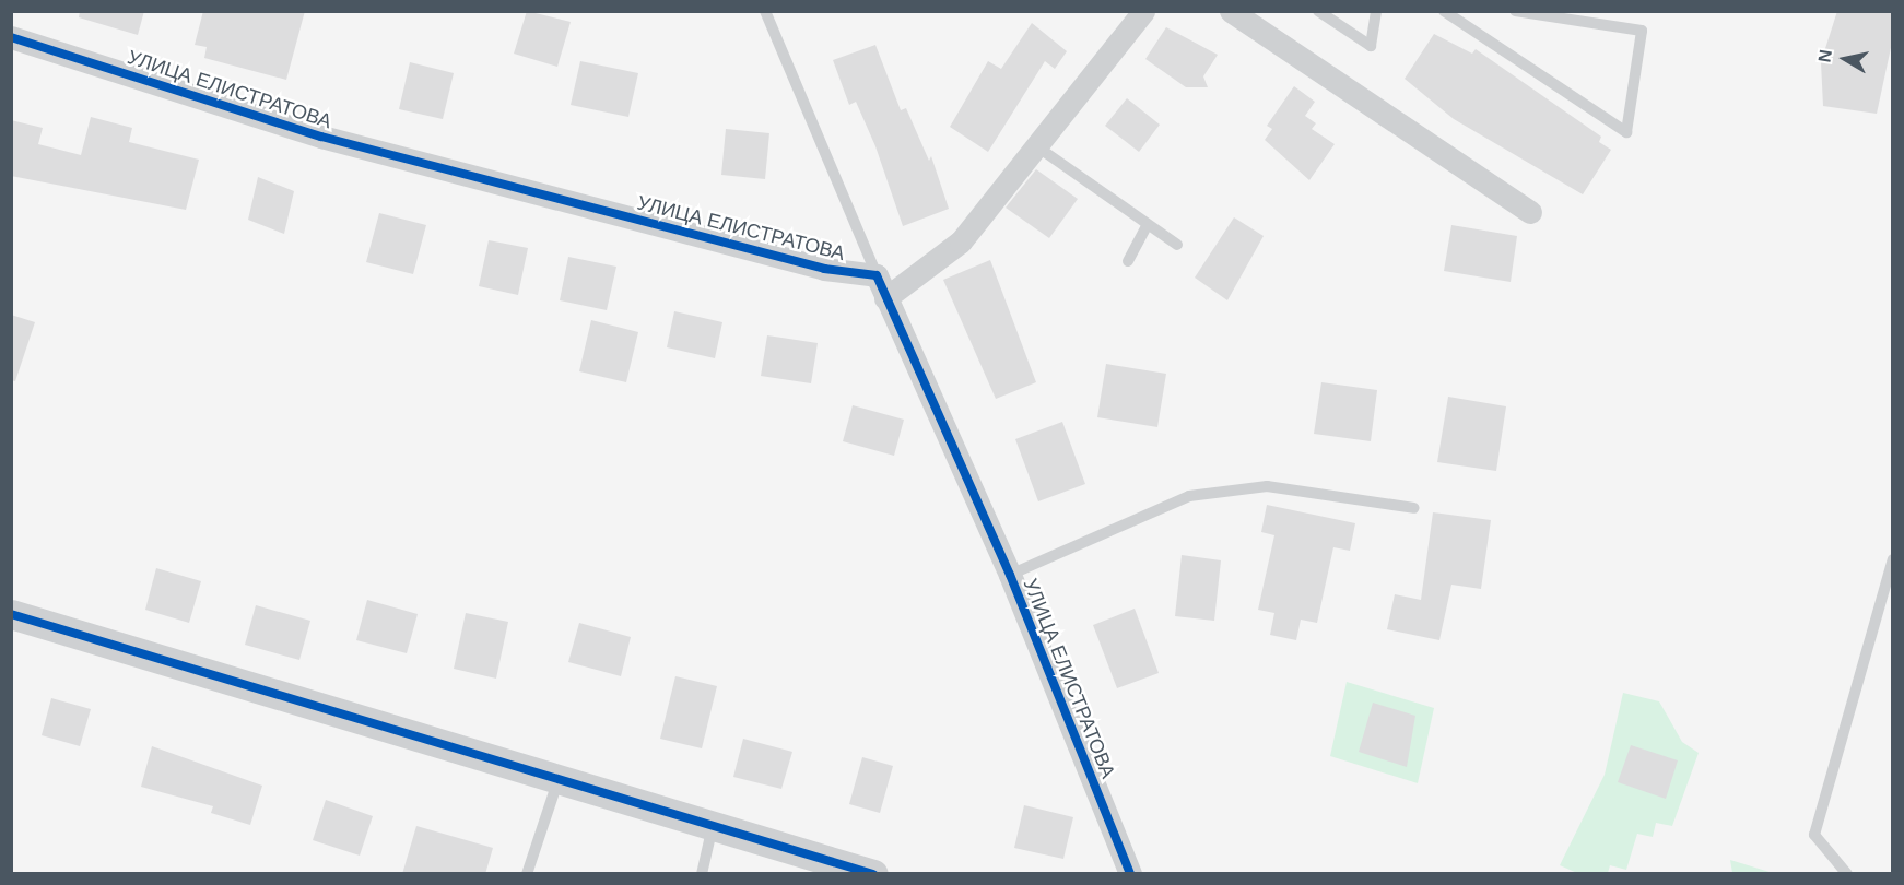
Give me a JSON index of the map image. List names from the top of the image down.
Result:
{
  "streets": {
    "street": ["УЛИЦА ЕЛИСТРАТОВА"]
  },
  "north": "left"
}
